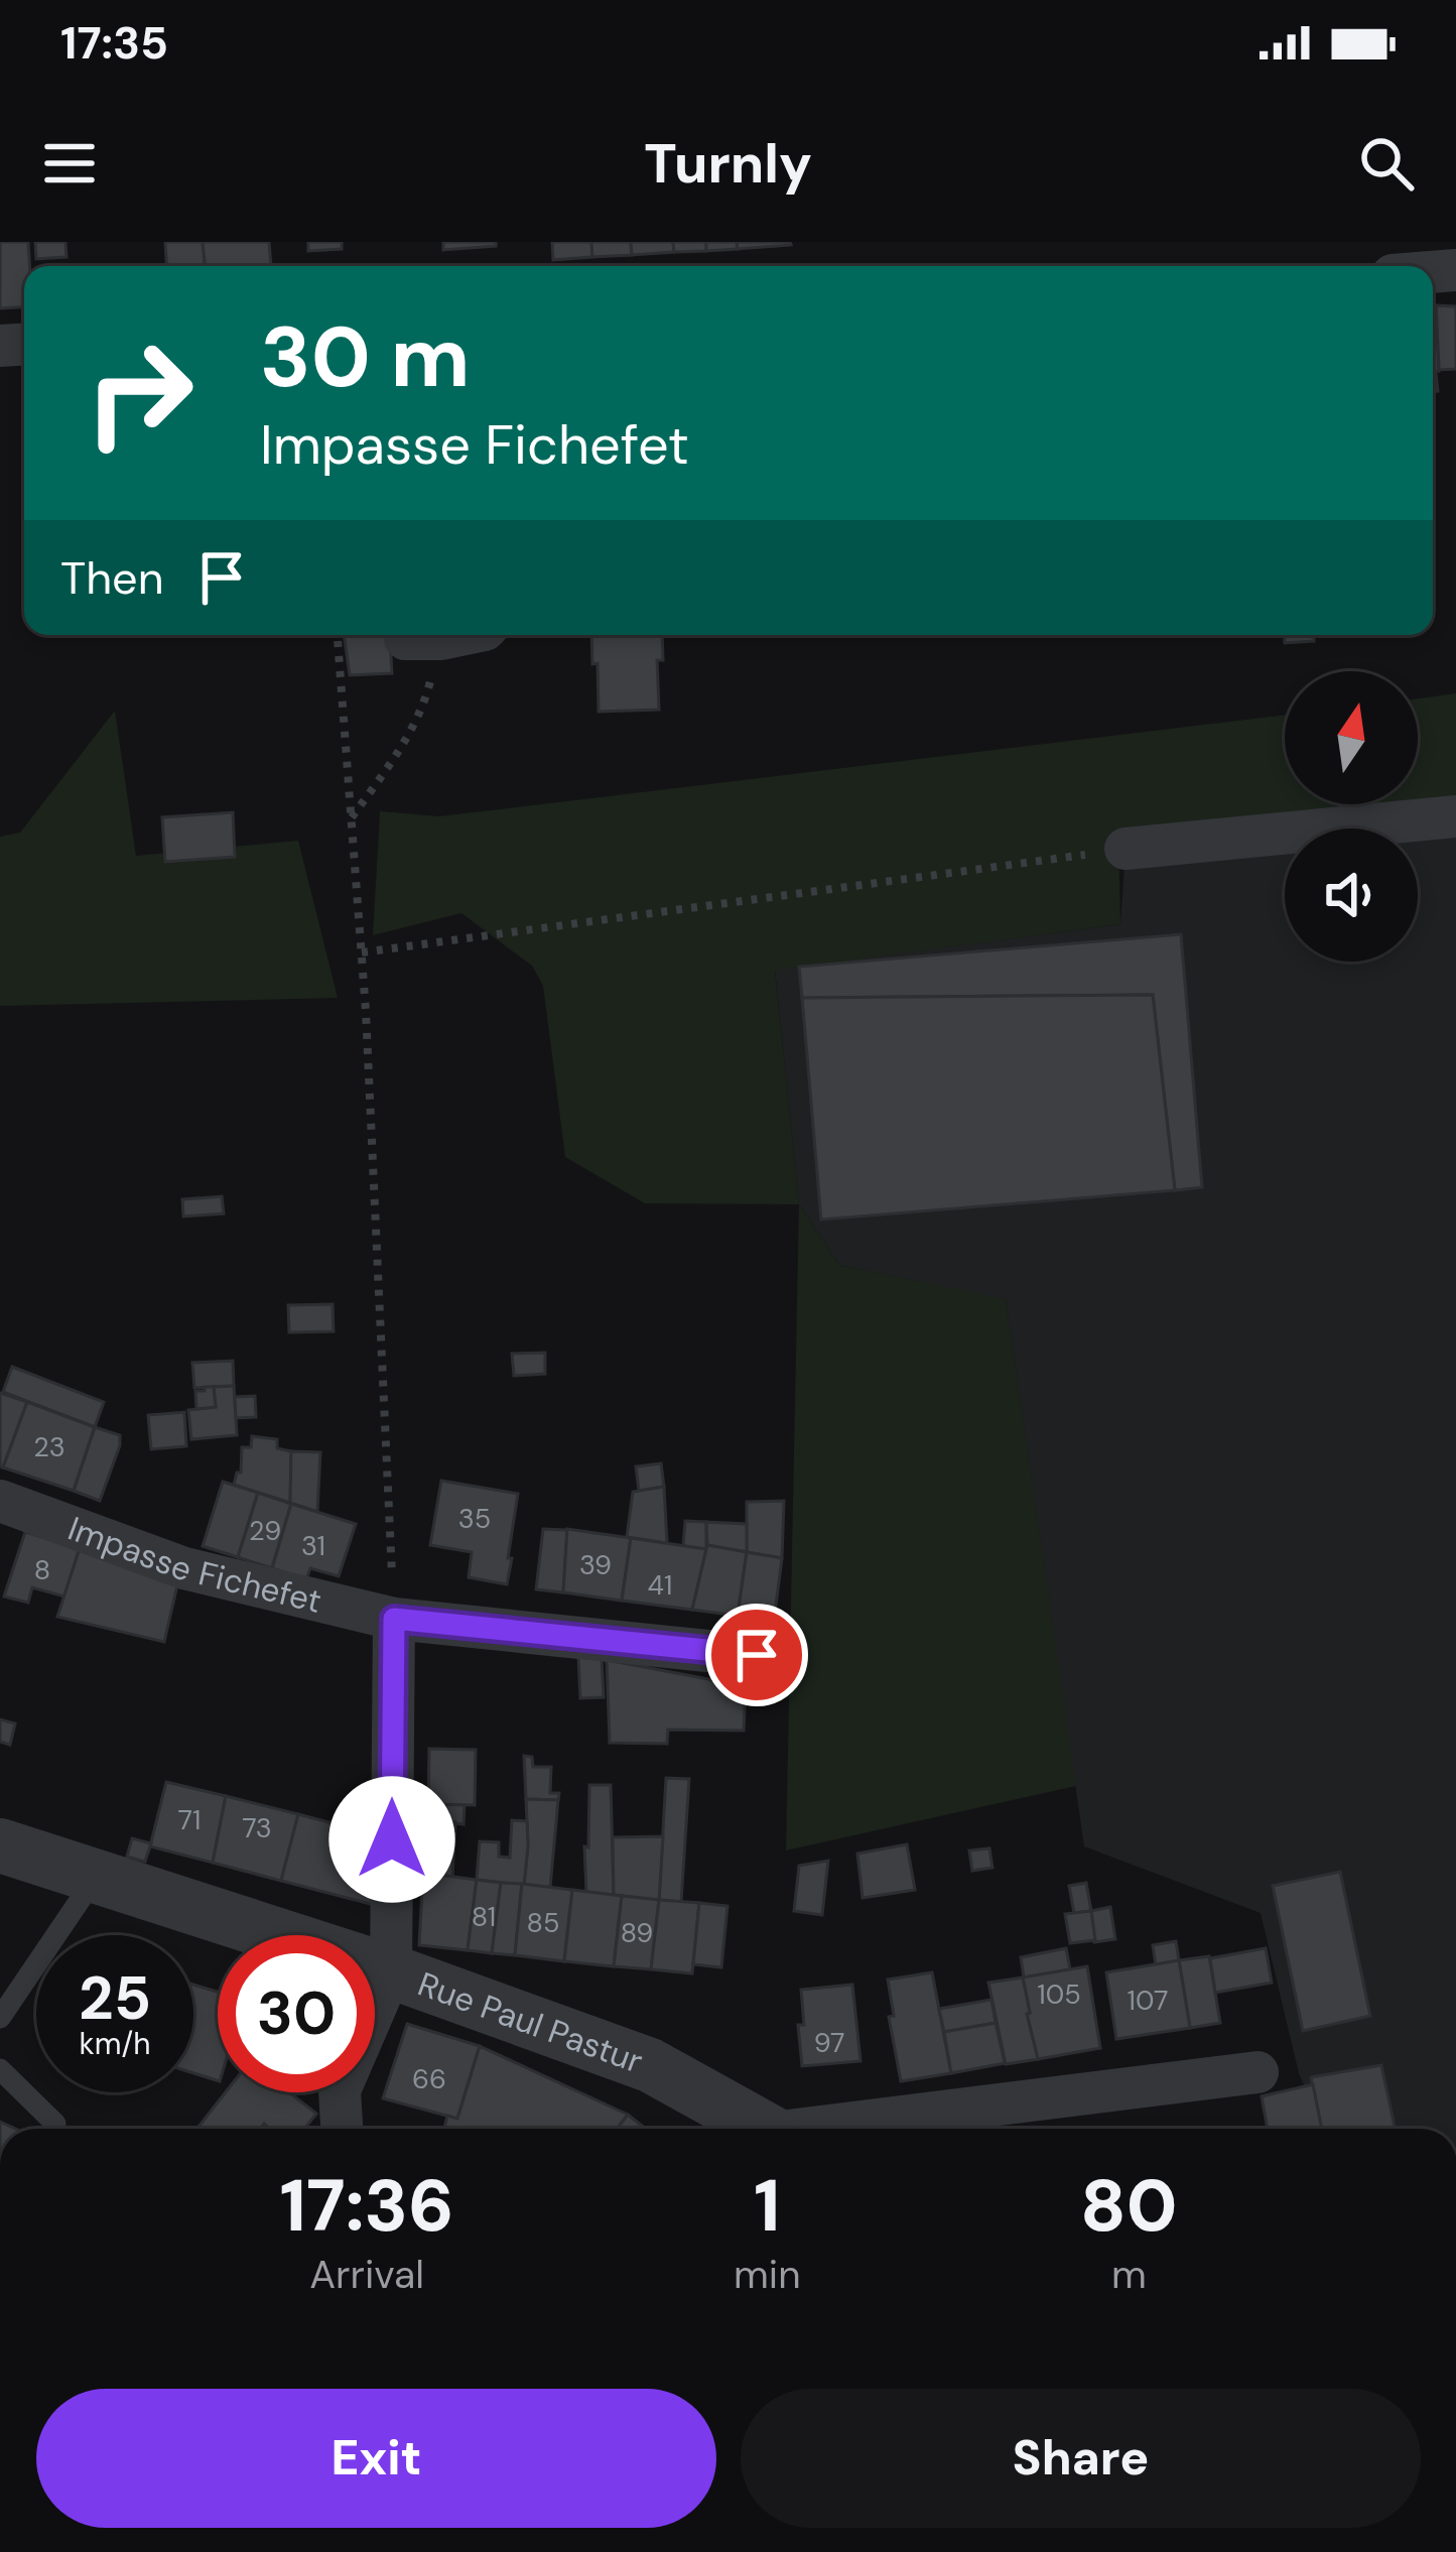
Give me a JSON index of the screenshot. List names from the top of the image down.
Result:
{
  "streets": {
    "street": ["Impasse Fichefet", "Rue Paul Pastur"]
  },
  "house_numbers": [
    "23",
    "35",
    "29",
    "31",
    "39",
    "8",
    "41",
    "71",
    "73",
    "81",
    "85",
    "89",
    "105",
    "107",
    "97",
    "66"
  ],
  "north": "top",
  "page": {
    "status": "17:35",
    "header": "Turnly",
    "turn": ["30 m", "Impasse Fichefet"],
    "then": "Then",
    "speed": "25 km/h",
    "limit": "30",
    "eta": [
      "17:36",
      "Arrival",
      "1",
      "min",
      "80",
      "m"
    ],
    "buttons": ["Exit", "Share"]
  }
}
